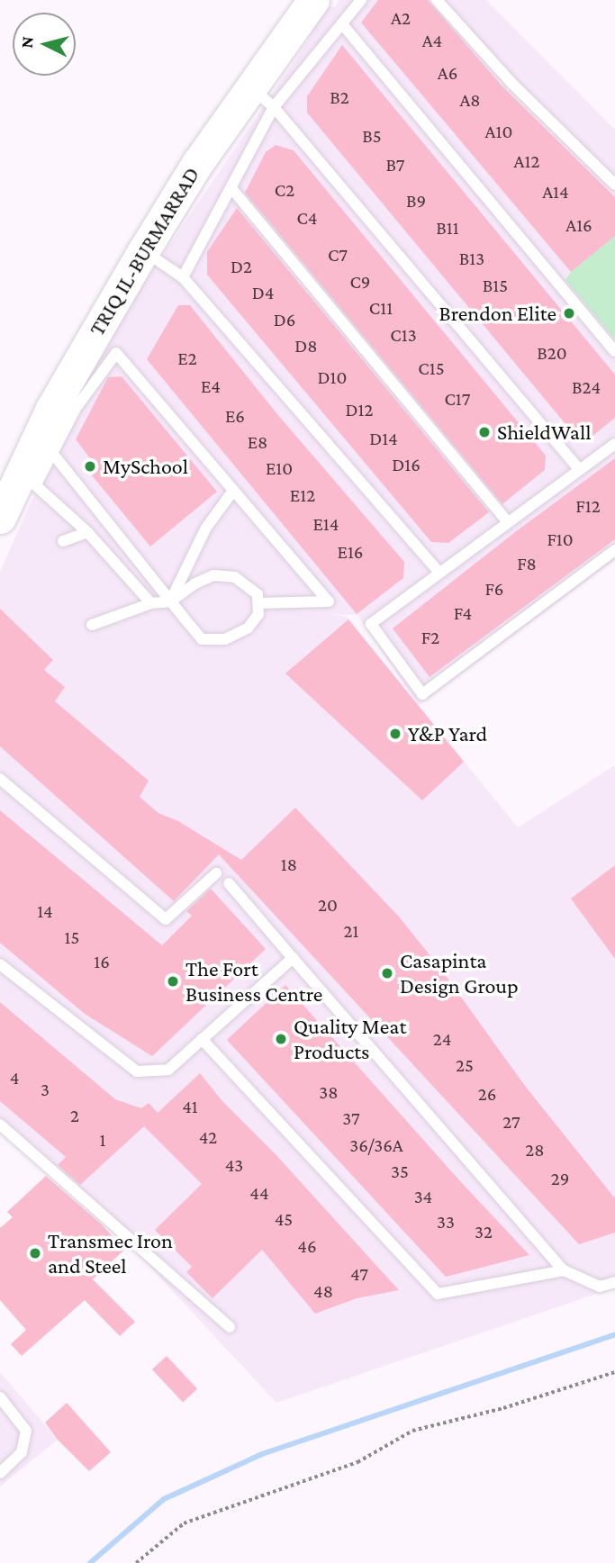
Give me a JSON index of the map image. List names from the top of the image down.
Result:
{
  "streets": {
    "street": ["TRIQ IL-BURMARRAD"]
  },
  "places": [
    "Brendon Elite",
    "ShieldWall",
    "MySchool",
    "Y&P Yard",
    "Casapinta Design Group",
    "The Fort Business Centre",
    "Quality Meat Products",
    "Transmec Iron and Steel"
  ],
  "house_numbers": [
    "A2",
    "A4",
    "A6",
    "B2",
    "A8",
    "A10",
    "B5",
    "A12",
    "B7",
    "C2",
    "A14",
    "B9",
    "C4",
    "A16",
    "B11",
    "C7",
    "B13",
    "D2",
    "C9",
    "B15",
    "D4",
    "C11",
    "D6",
    "C13",
    "D8",
    "B20",
    "E2",
    "C15",
    "D10",
    "E4",
    "B24",
    "C17",
    "D12",
    "E6",
    "D14",
    "E8",
    "D16",
    "E10",
    "E12",
    "F12",
    "E14",
    "F10",
    "E16",
    "F8",
    "F6",
    "F4",
    "F2",
    "18",
    "20",
    "14",
    "21",
    "15",
    "16",
    "24",
    "25",
    "4",
    "3",
    "38",
    "26",
    "41",
    "2",
    "37",
    "27",
    "42",
    "1",
    "36/36A",
    "28",
    "43",
    "35",
    "29",
    "44",
    "34",
    "45",
    "33",
    "32",
    "46",
    "47",
    "48"
  ],
  "north": "left"
}
